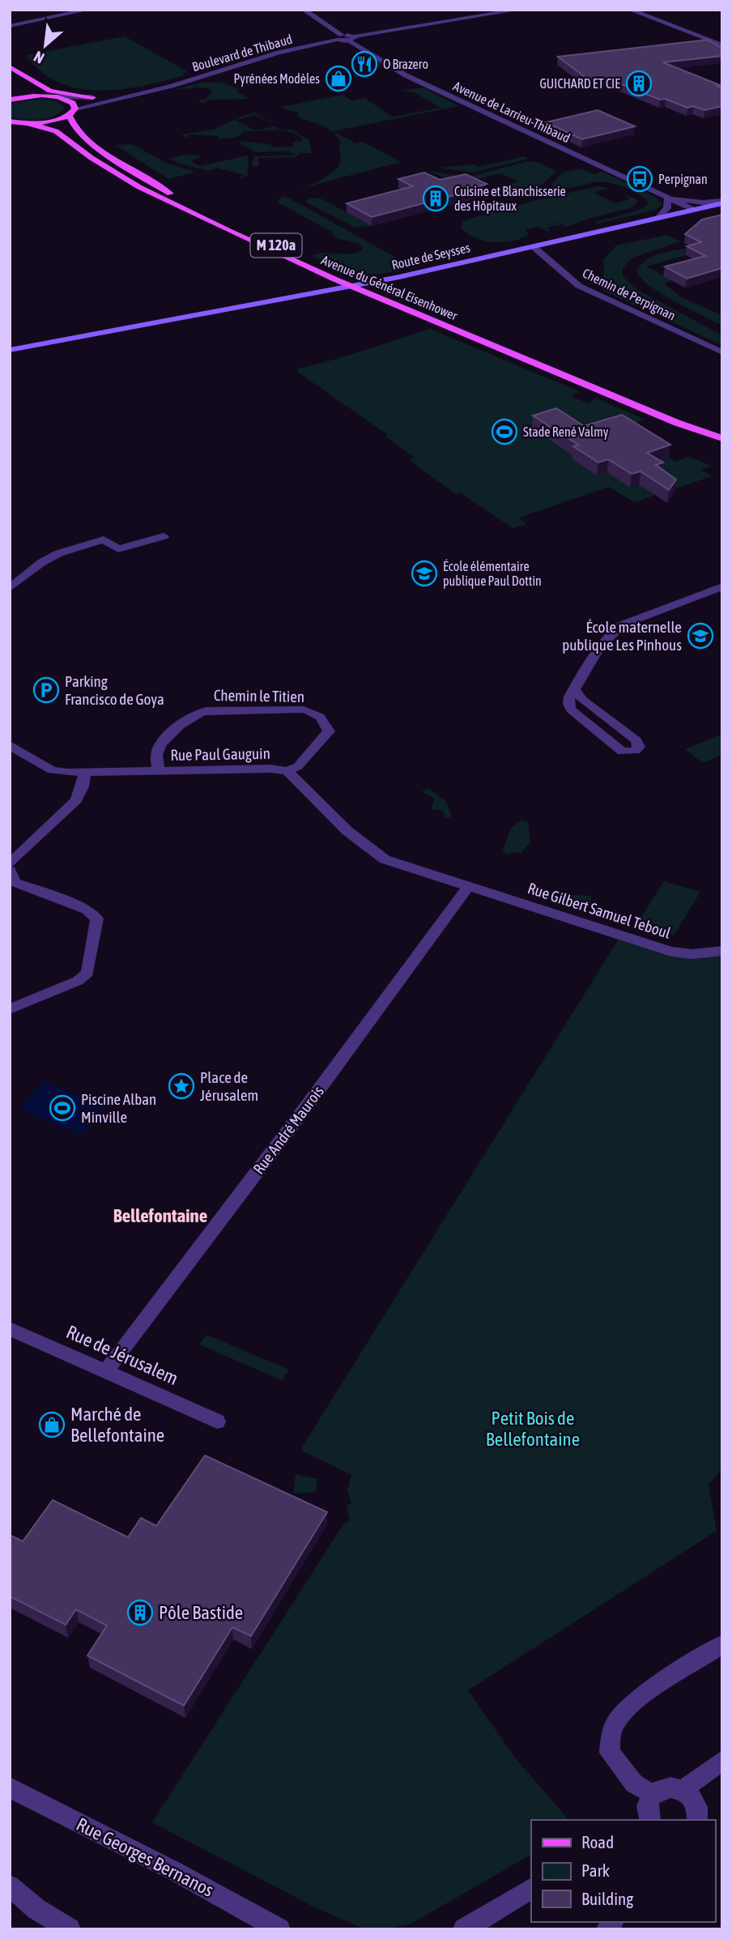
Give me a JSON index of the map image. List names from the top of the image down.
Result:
{
  "streets": {
    "main road": ["M 120a", "Route de Seysses", "Avenue du Général Eisenhower"],
    "street": [
      "Boulevard de Thibaud",
      "Avenue de Larrieu-Thibaud",
      "Chemin de Perpignan",
      "Chemin le Titien",
      "Rue Paul Gauguin",
      "Rue Gilbert Samuel Teboul",
      "Rue André Maurois",
      "Rue de Jérusalem",
      "Rue Georges Bernanos"
    ]
  },
  "crossings": [
    ["Avenue de Larrieu-Thibaud", "Route de Seysses"],
    ["Route de Seysses", "Avenue du Général Eisenhower"],
    ["Route de Seysses", "Chemin de Perpignan"],
    ["Chemin le Titien", "Rue Paul Gauguin"],
    ["Rue Paul Gauguin", "Rue Gilbert Samuel Teboul"],
    ["Rue Paul Gauguin", "Rue André Maurois"],
    ["Rue Gilbert Samuel Teboul", "Rue André Maurois"],
    ["Rue André Maurois", "Rue de Jérusalem"]
  ],
  "districts": ["Bellefontaine"],
  "parks": ["Petit Bois de Bellefontaine"],
  "places": {
    "restaurant": ["O Brazero"],
    "shop": ["Pyrénées Modèles", "Marché de Bellefontaine"],
    "building": ["GUICHARD ET CIE", "Cuisine et Blanchisserie des Hôpitaux", "Pôle Bastide"],
    "bus stop": ["Perpignan"],
    "sports": ["Stade René Valmy", "Piscine Alban Minville"],
    "school or university": ["École élémentaire publique Paul Dottin", "École maternelle publique Les Pinhous"],
    "parking": ["Parking Francisco de Goya"],
    "place": ["Place de Jérusalem"]
  },
  "legend": ["Road", "Park", "Building"],
  "north": "bottom left"
}
